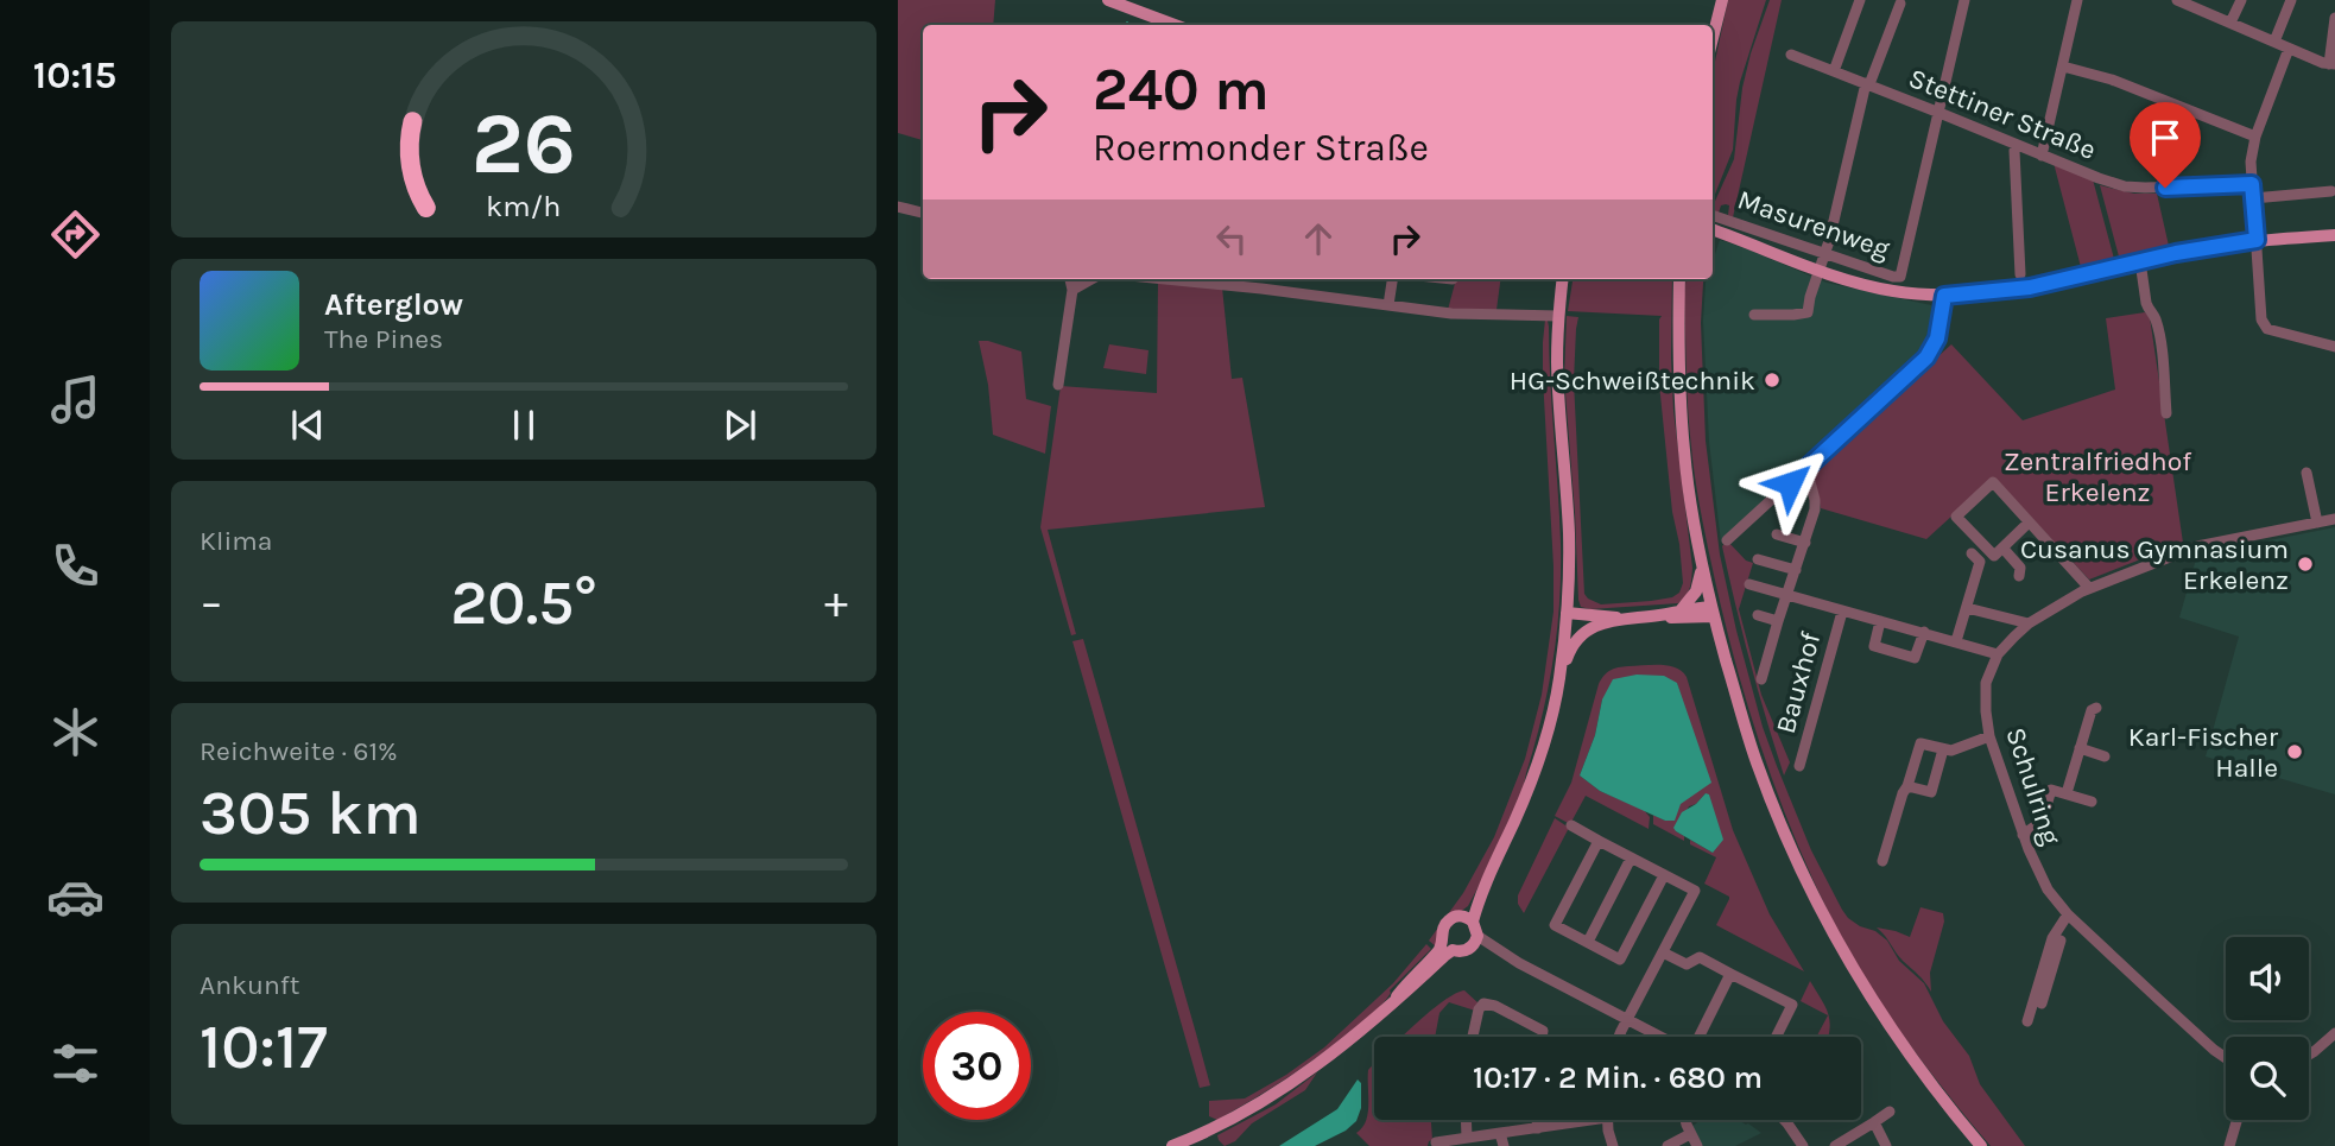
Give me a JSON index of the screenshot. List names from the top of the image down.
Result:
{
  "streets": {
    "street": [
      "Stettiner Straße",
      "Masurenweg",
      "Bauxhof",
      "Schulring"
    ]
  },
  "crossings": [
    ["Stettiner Straße", "Masurenweg"],
    ["Bauxhof", "Schulring"]
  ],
  "parks": ["Zentralfriedhof Erkelenz"],
  "places": ["HG-Schweißtechnik", "Cusanus Gymnasium Erkelenz", "Karl-Fischer Halle"],
  "page": {
    "tabs": "10:15",
    "turn": ["240 m", "Roermonder Straße"],
    "song": ["Afterglow", "The Pines"],
    "tile": [
      "Klima",
      ["Reichweite · 61%", "305 km"],
      ["Ankunft", "10:17"]
    ],
    "heat": ["−", "20.5°", "+"],
    "limit": "30",
    "trip": "10:17 · 2 Min. · 680 m",
    "gauge": ["26", "km/h"]
  }
}
